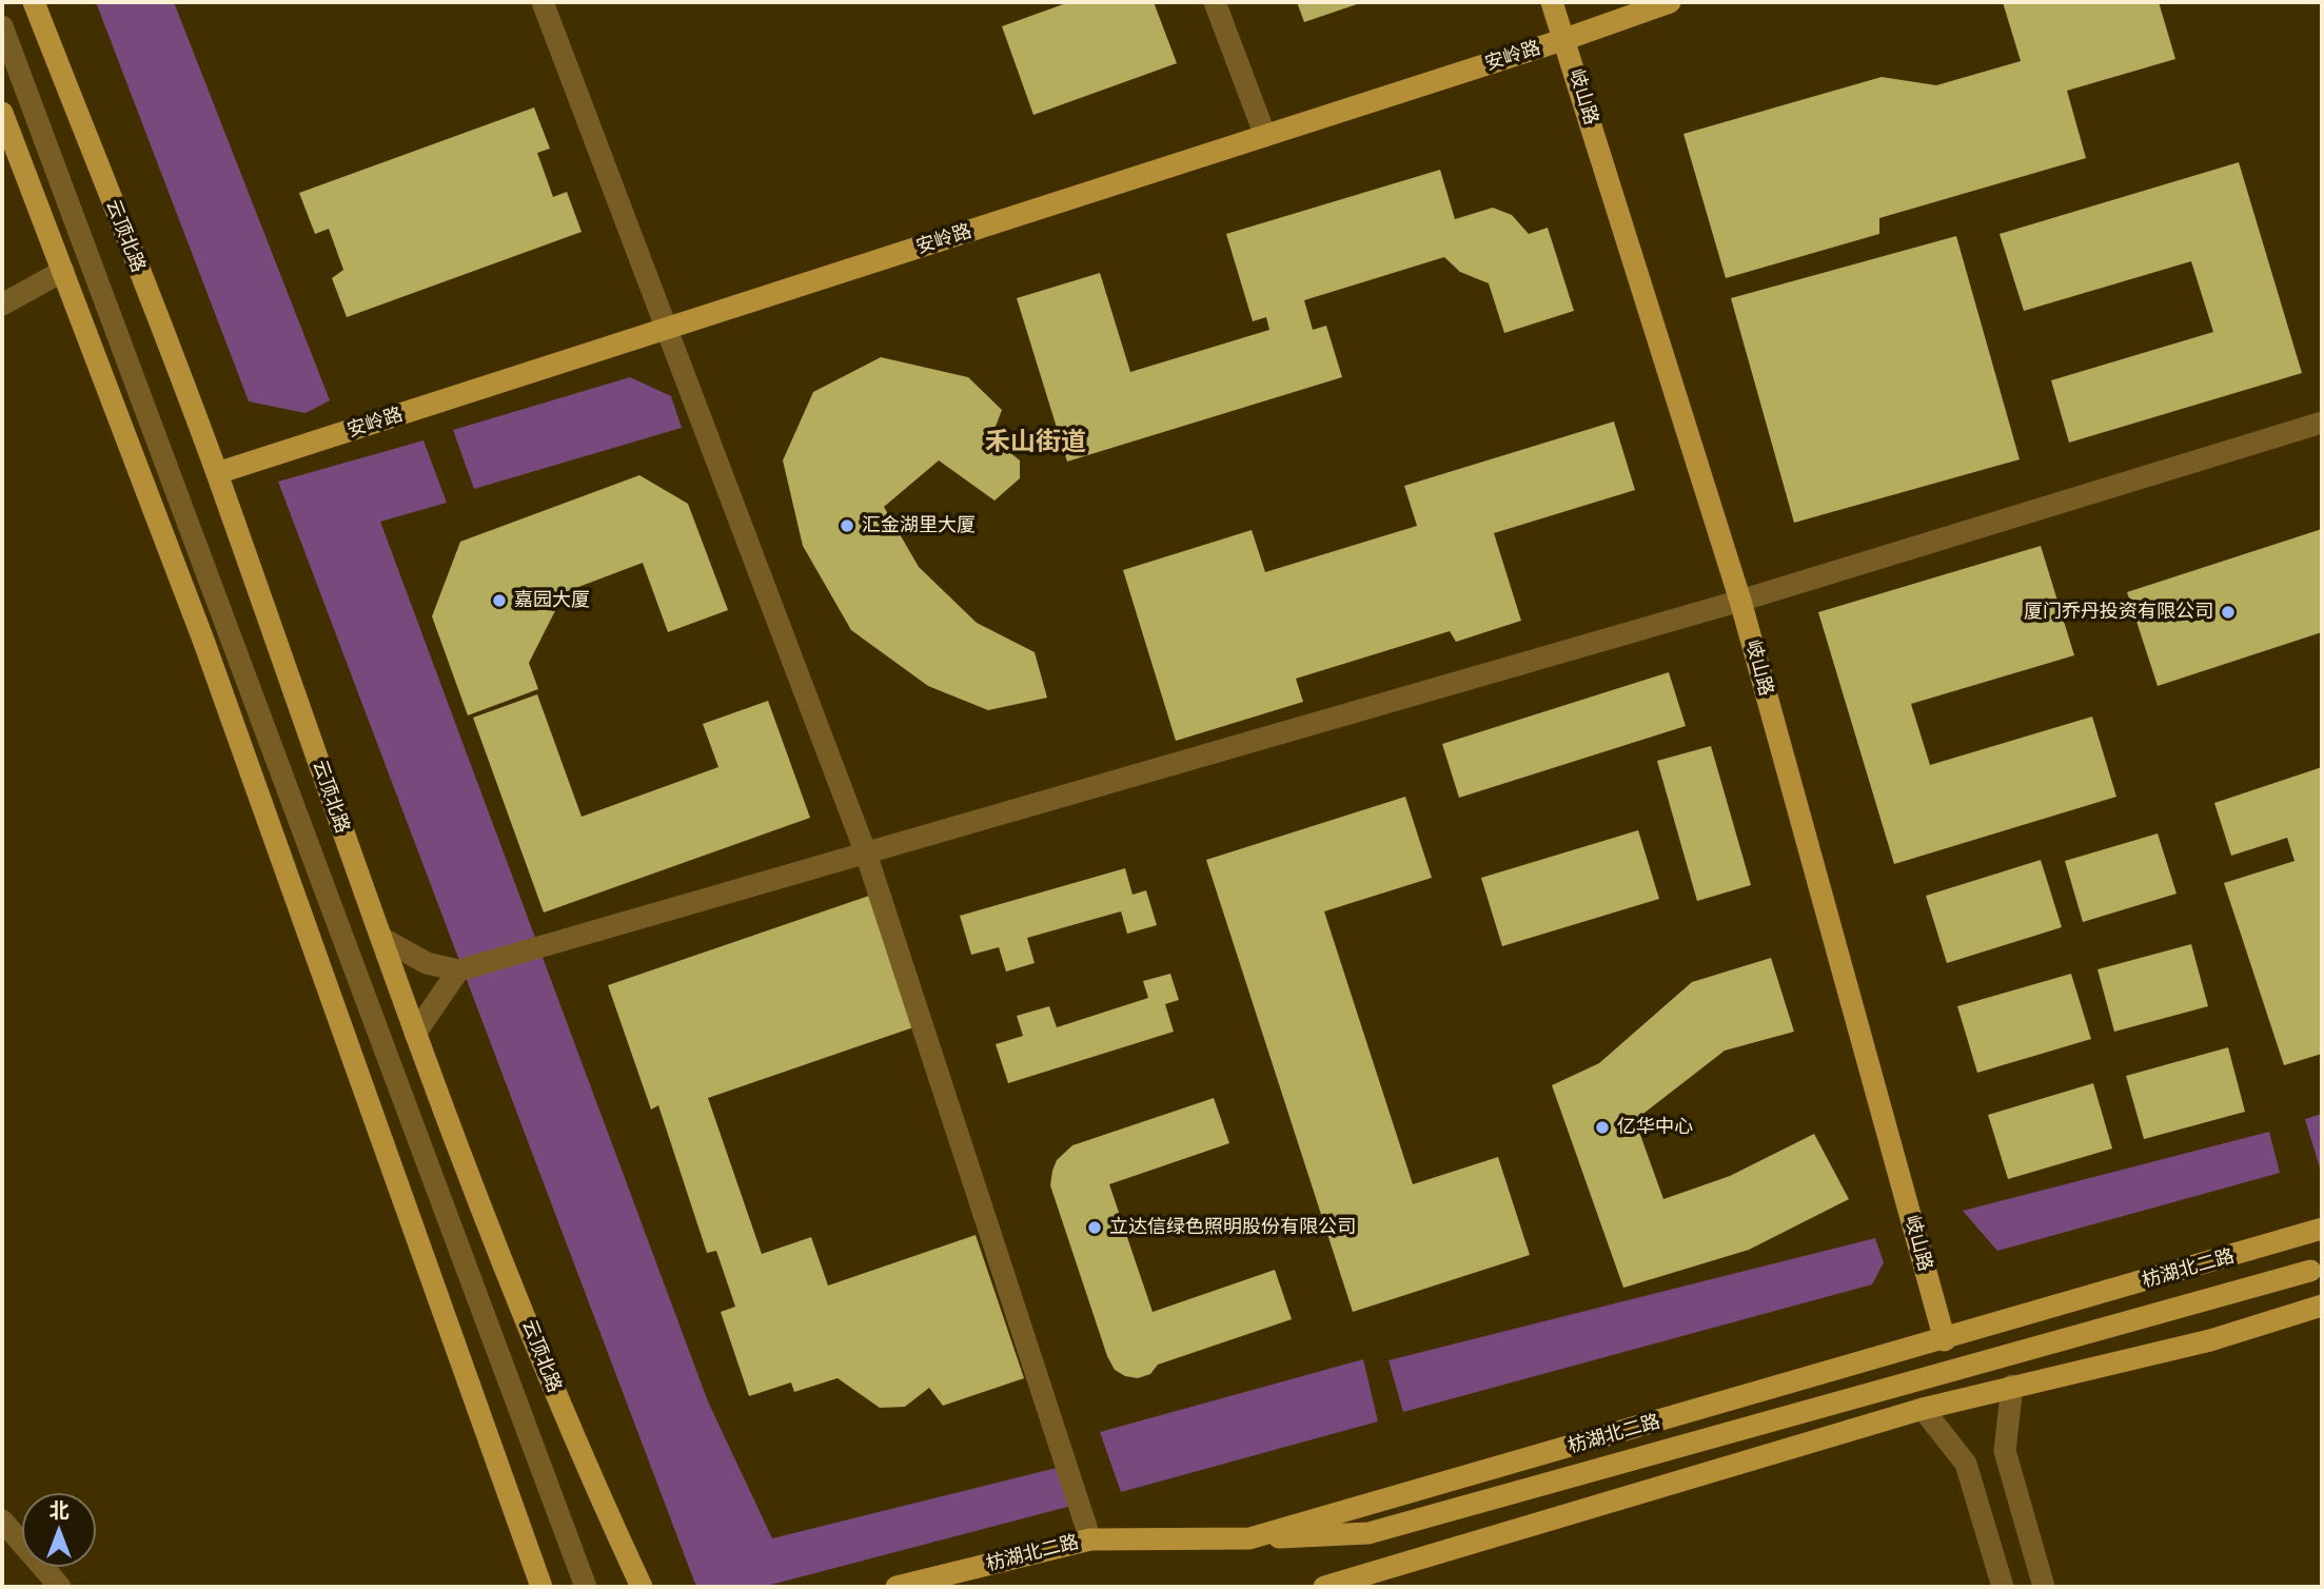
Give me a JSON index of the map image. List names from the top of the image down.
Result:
{
  "streets": {
    "main road": [
      "安岭路",
      "岐山路",
      "云顶北路",
      "枋湖北二路"
    ]
  },
  "crossings": [
    ["安岭路", "岐山路"],
    ["安岭路", "云顶北路"],
    ["岐山路", "枋湖北二路"]
  ],
  "districts": ["禾山街道"],
  "places": [
    "汇金湖里大厦",
    "嘉园大厦",
    "厦门乔丹投资有限公司",
    "亿华中心",
    "立达信绿色照明股份有限公司"
  ],
  "north": "top"
}
